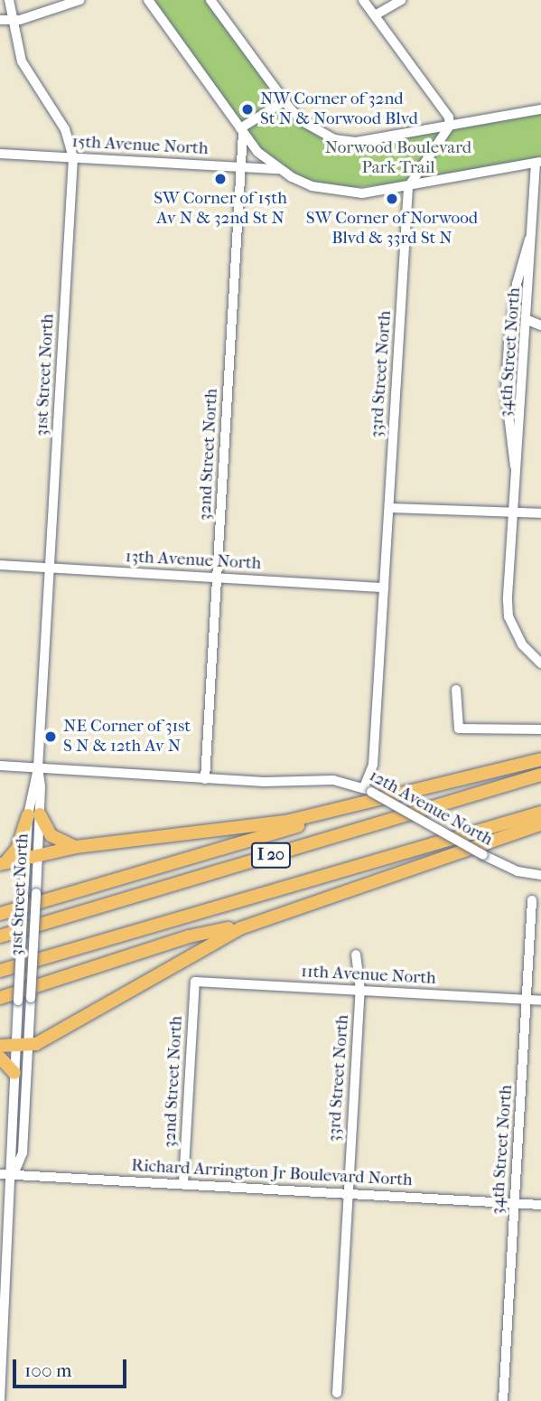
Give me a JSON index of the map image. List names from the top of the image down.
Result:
{
  "streets": {
    "highway": ["I 20"],
    "street": [
      "15th Avenue North",
      "34th Street North",
      "33rd Street North",
      "31st Street North",
      "32nd Street North",
      "13th Avenue North",
      "12th Avenue North",
      "11th Avenue North",
      "Richard Arrington Jr Boulevard North"
    ]
  },
  "crossings": [
    ["15th Avenue North", "31st Street North"],
    ["15th Avenue North", "32nd Street North"],
    ["34th Street North", "11th Avenue North"],
    ["34th Street North", "Richard Arrington Jr Boulevard North"],
    ["33rd Street North", "13th Avenue North"],
    ["33rd Street North", "12th Avenue North"],
    ["33rd Street North", "11th Avenue North"],
    ["33rd Street North", "Richard Arrington Jr Boulevard North"],
    ["31st Street North", "13th Avenue North"],
    ["31st Street North", "12th Avenue North"],
    ["31st Street North", "Richard Arrington Jr Boulevard North"],
    ["32nd Street North", "13th Avenue North"],
    ["32nd Street North", "12th Avenue North"],
    ["32nd Street North", "11th Avenue North"],
    ["32nd Street North", "Richard Arrington Jr Boulevard North"]
  ],
  "parks": ["Norwood Boulevard Park Trail"],
  "places": [
    "NW Corner of 32nd St N & Norwood Blvd",
    "SW Corner of 15th Av N & 32nd St N",
    "SW Corner of Norwood Blvd & 33rd St N",
    "NE Corner of 31st S N & 12th Av N"
  ],
  "scale_bar": "100 m"
}
